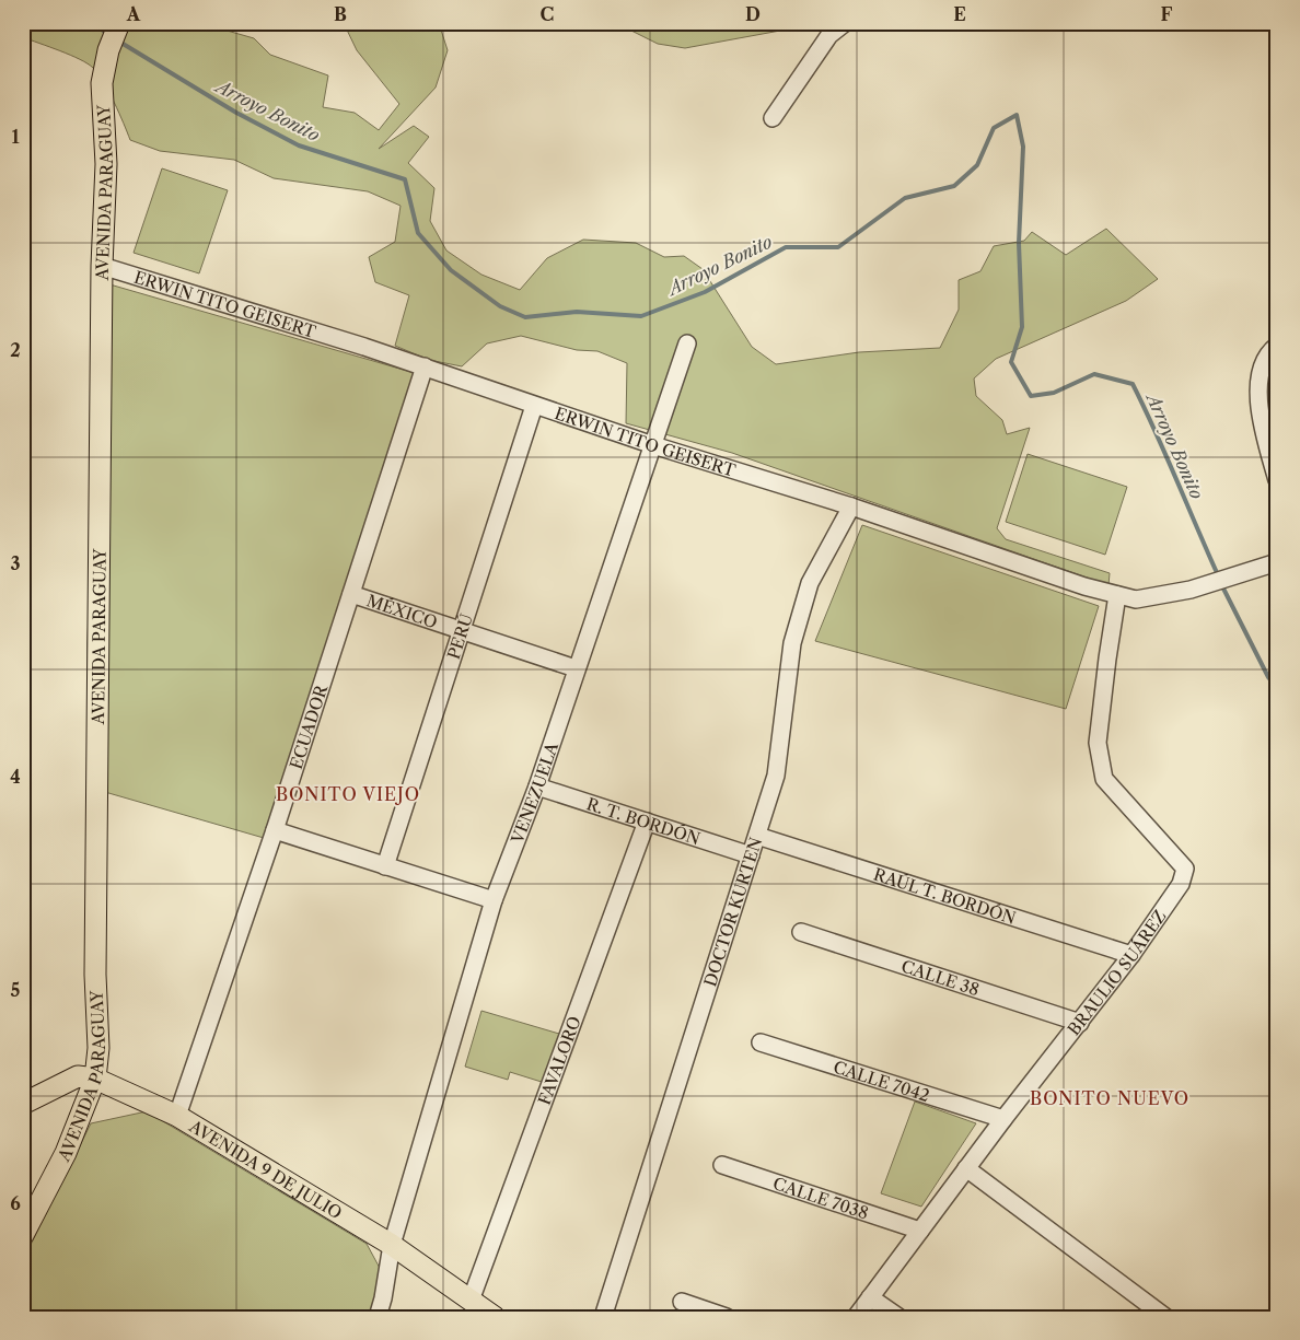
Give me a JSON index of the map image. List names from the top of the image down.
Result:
{
  "streets": {
    "main road": ["AVENIDA PARAGUAY", "AVENIDA 9 DE JULIO"],
    "street": [
      "ERWIN TITO GEISERT",
      "MÉXICO",
      "PERÚ",
      "ECUADOR",
      "VENEZUELA",
      "R. T. BORDÓN",
      "RAÚL T. BORDÓN",
      "DOCTOR KURTEN",
      "BRAULIO SUÁREZ",
      "CALLE 38",
      "FAVALORO",
      "CALLE 7042",
      "CALLE 7038"
    ]
  },
  "crossings": [
    ["AVENIDA PARAGUAY", "ERWIN TITO GEISERT"],
    ["AVENIDA PARAGUAY", "AVENIDA 9 DE JULIO"],
    ["ERWIN TITO GEISERT", "PERÚ"],
    ["ERWIN TITO GEISERT", "ECUADOR"],
    ["ERWIN TITO GEISERT", "VENEZUELA"],
    ["ERWIN TITO GEISERT", "DOCTOR KURTEN"],
    ["ERWIN TITO GEISERT", "BRAULIO SUÁREZ"],
    ["MÉXICO", "PERÚ"],
    ["MÉXICO", "ECUADOR"],
    ["MÉXICO", "VENEZUELA"],
    ["ECUADOR", "AVENIDA 9 DE JULIO"],
    ["VENEZUELA", "R. T. BORDÓN"],
    ["VENEZUELA", "AVENIDA 9 DE JULIO"],
    ["R. T. BORDÓN", "DOCTOR KURTEN"],
    ["R. T. BORDÓN", "FAVALORO"],
    ["RAÚL T. BORDÓN", "DOCTOR KURTEN"],
    ["RAÚL T. BORDÓN", "BRAULIO SUÁREZ"],
    ["BRAULIO SUÁREZ", "CALLE 38"],
    ["BRAULIO SUÁREZ", "CALLE 7042"],
    ["BRAULIO SUÁREZ", "CALLE 7038"],
    ["FAVALORO", "AVENIDA 9 DE JULIO"]
  ],
  "districts": ["BONITO VIEJO", "BONITO NUEVO"],
  "water": ["Arroyo Bonito"],
  "grid": {
    "columns": [
      "A",
      "B",
      "C",
      "D",
      "E",
      "F"
    ],
    "rows": [
      "1",
      "2",
      "3",
      "4",
      "5",
      "6"
    ]
  }
}
